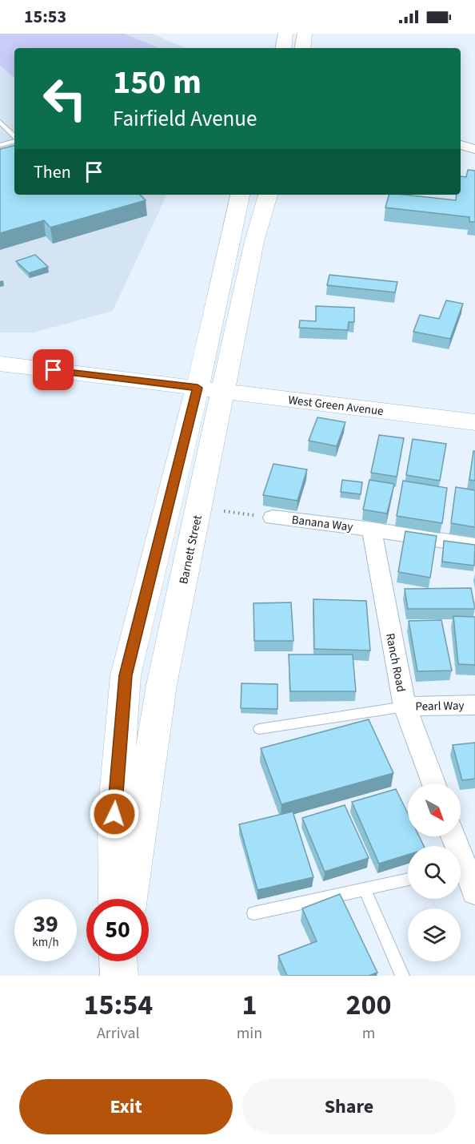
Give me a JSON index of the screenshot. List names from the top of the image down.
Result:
{
  "streets": {
    "main road": ["West Green Avenue", "Barnett Street"],
    "street": ["Banana Way", "Ranch Road", "Pearl Way"]
  },
  "crossings": [
    ["West Green Avenue", "Barnett Street"],
    ["Banana Way", "Ranch Road"],
    ["Ranch Road", "Pearl Way"]
  ],
  "north": "bottom right",
  "page": {
    "status": "15:53",
    "turn": ["150 m", "Fairfield Avenue"],
    "then": "Then",
    "speed": "39 km/h",
    "limit": "50",
    "eta": [
      "15:54",
      "Arrival",
      "1",
      "min",
      "200",
      "m"
    ],
    "buttons": ["Exit", "Share"]
  }
}
